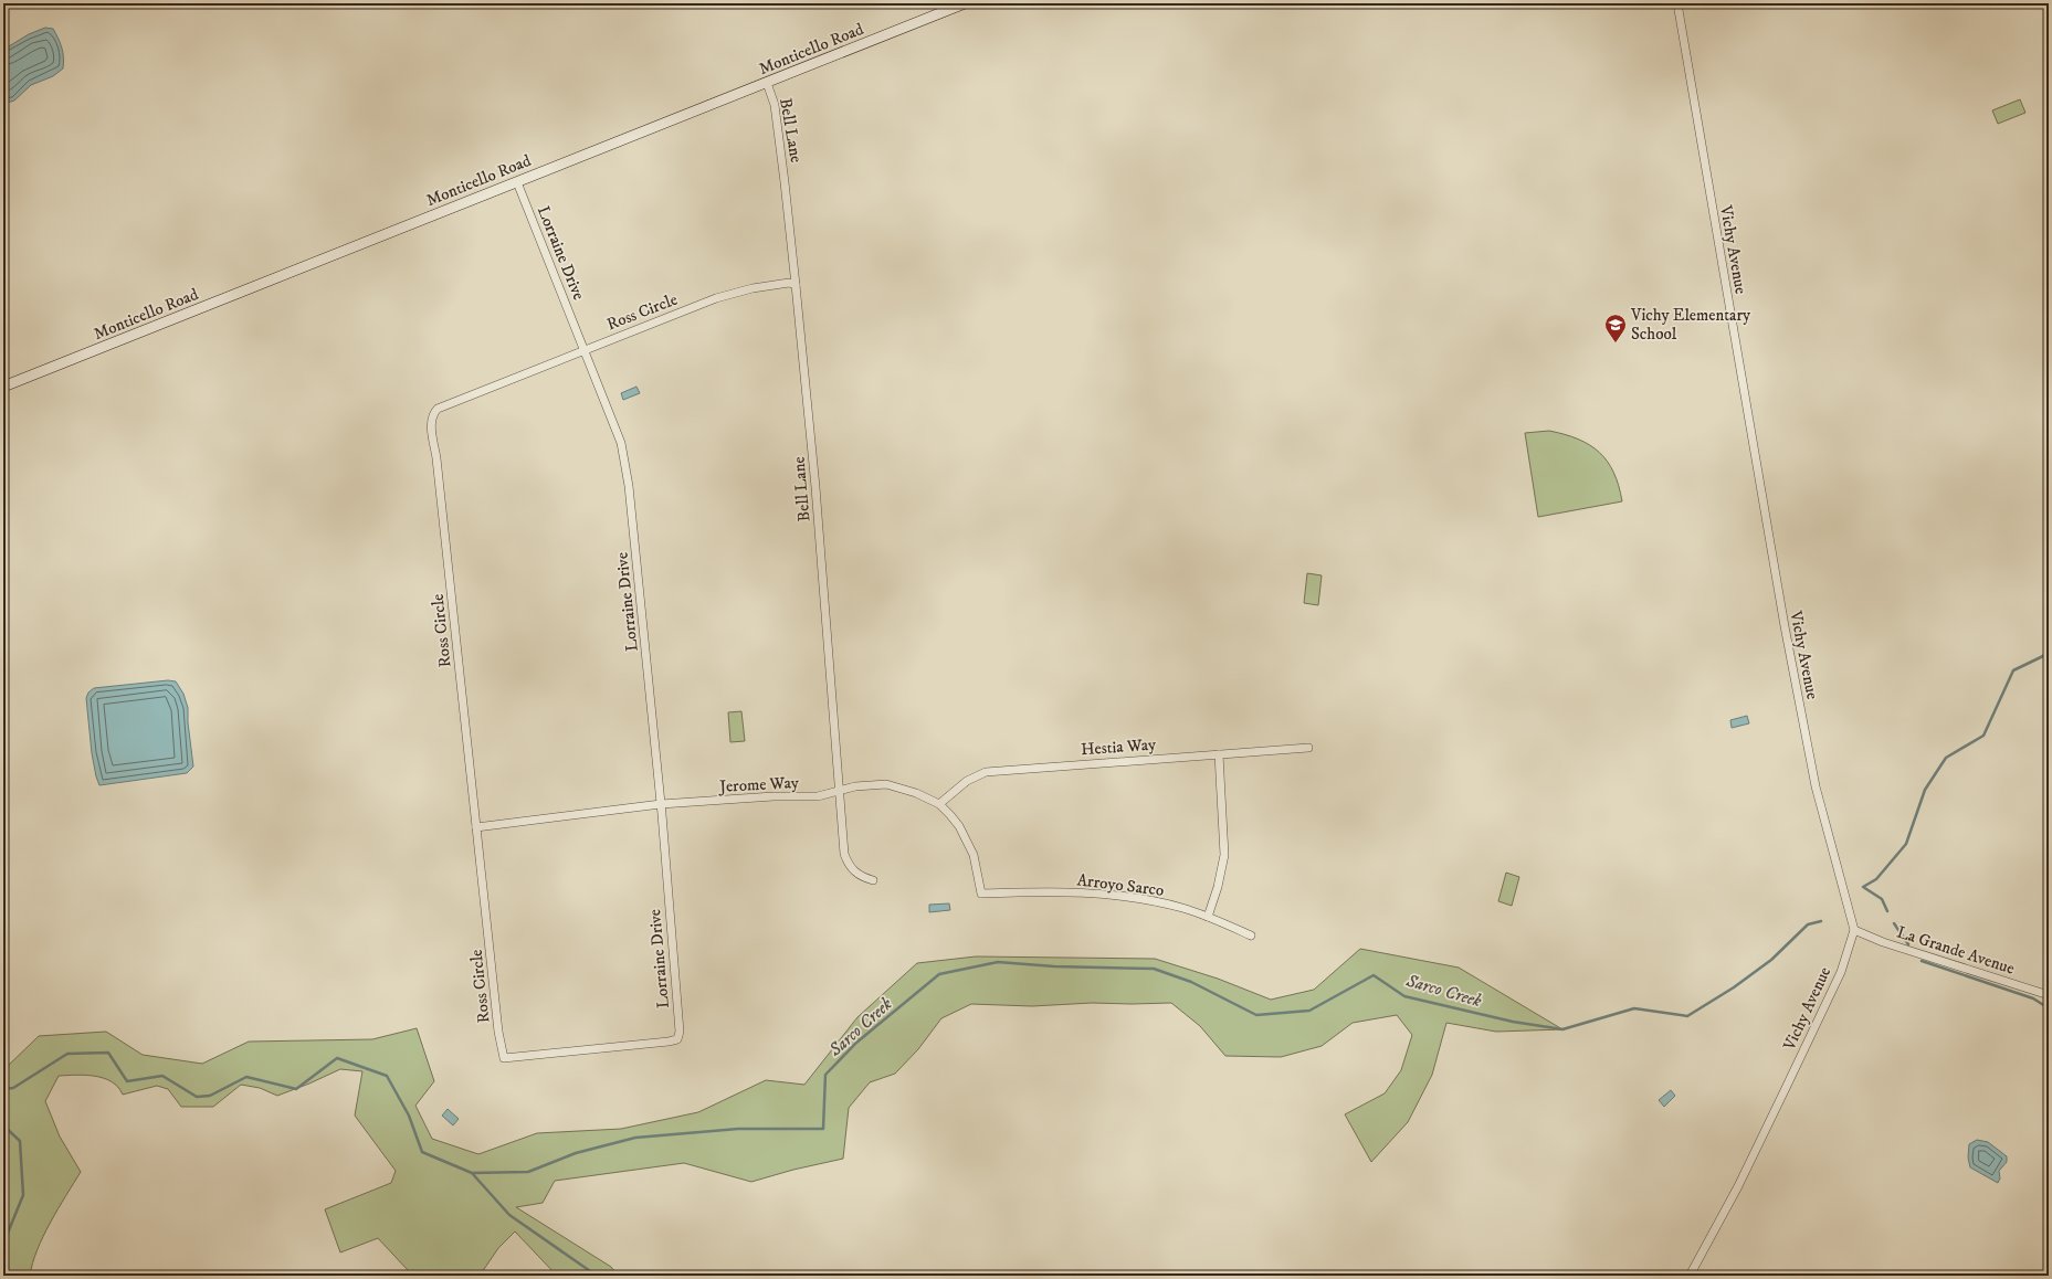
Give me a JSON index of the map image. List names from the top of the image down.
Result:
{
  "streets": {
    "main road": ["Monticello Road"],
    "street": [
      "Bell Lane",
      "Vichy Avenue",
      "Lorraine Drive",
      "Ross Circle",
      "Hestia Way",
      "Jerome Way",
      "Arroyo Sarco",
      "La Grande Avenue"
    ]
  },
  "crossings": [
    ["Monticello Road", "Bell Lane"],
    ["Monticello Road", "Lorraine Drive"],
    ["Bell Lane", "Ross Circle"],
    ["Bell Lane", "Jerome Way"],
    ["Vichy Avenue", "La Grande Avenue"],
    ["Lorraine Drive", "Ross Circle"],
    ["Lorraine Drive", "Jerome Way"],
    ["Ross Circle", "Jerome Way"],
    ["Hestia Way", "Jerome Way"],
    ["Jerome Way", "Arroyo Sarco"]
  ],
  "water": ["Sarco Creek"],
  "places": {
    "school or university": ["Vichy Elementary School"]
  }
}
